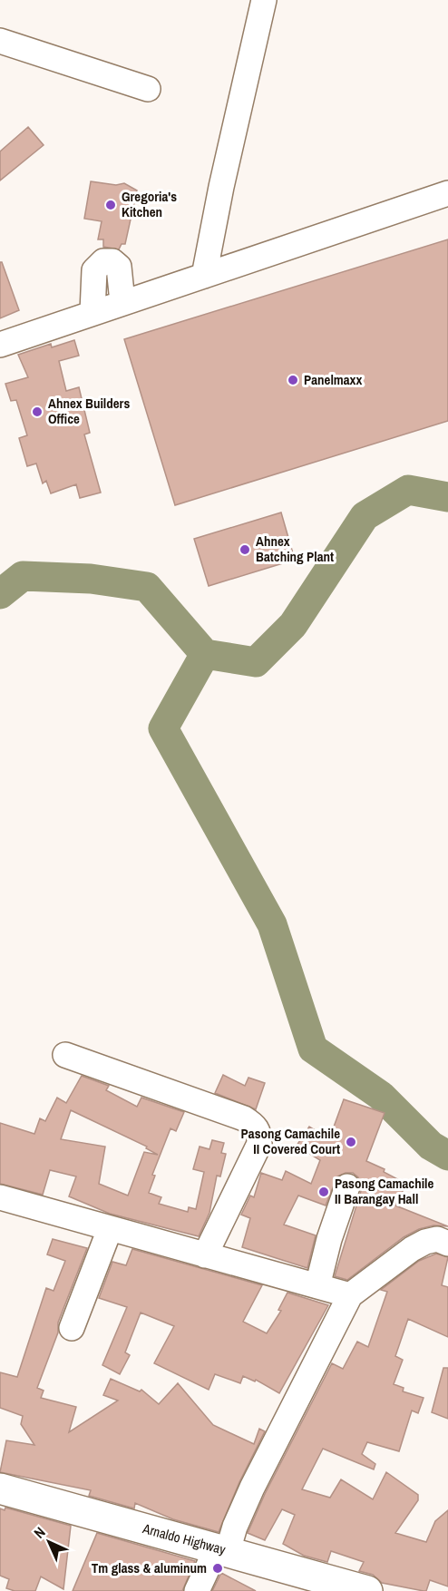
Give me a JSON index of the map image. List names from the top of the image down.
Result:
{
  "streets": {
    "main road": ["Arnaldo Highway"]
  },
  "places": [
    "Gregoria's Kitchen",
    "Panelmaxx",
    "Ahnex Builders Office",
    "Ahnex Batching Plant",
    "Pasong Camachile II Covered Court",
    "Pasong Camachile II Barangay Hall",
    "Tm glass & aluminum"
  ],
  "north": "top left"
}
